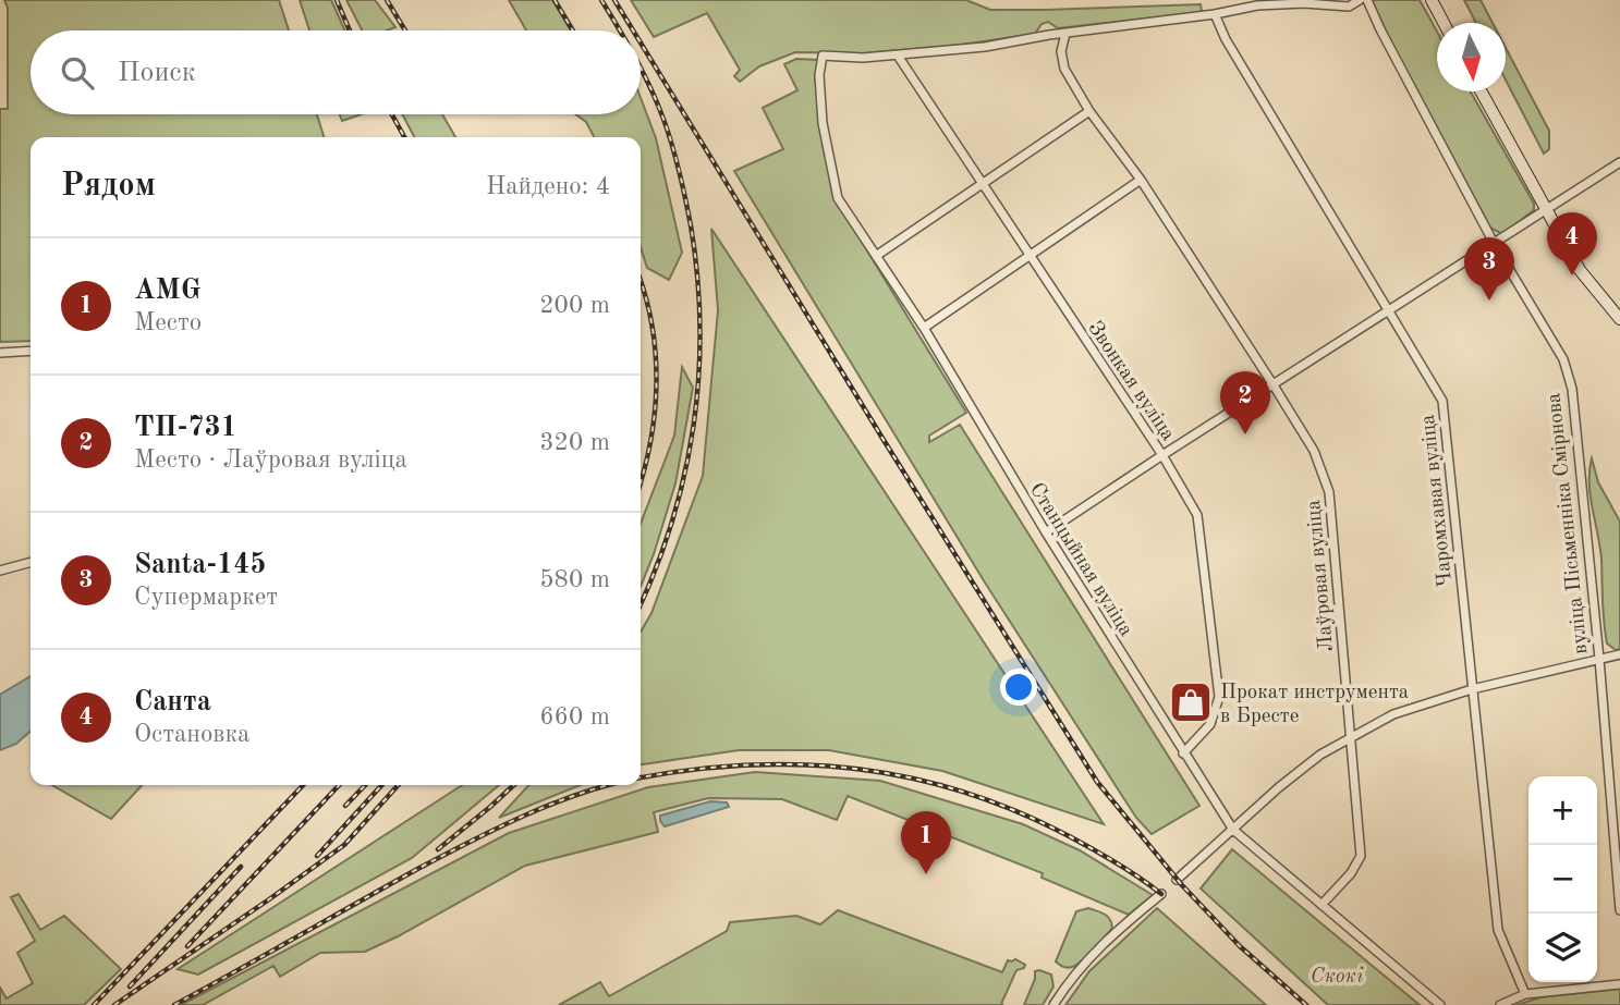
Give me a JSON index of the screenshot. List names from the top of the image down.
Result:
{
  "streets": {
    "street": [
      "Звонкая вуліца",
      "Чаромхавая вуліца",
      "вуліца Пісьменніка Смірнова",
      "Станцыйная вуліца",
      "Лаўровая вуліца"
    ]
  },
  "crossings": [
    ["Звонкая вуліца", "Станцыйная вуліца"],
    ["Станцыйная вуліца", "Лаўровая вуліца"]
  ],
  "parks": ["Скокі"],
  "places": {
    "shop": ["Прокат инструмента в Бресте"]
  },
  "north": "bottom",
  "page": {
    "search": "Поиск",
    "heading": ["Рядом", "Найдено: 4"],
    "pins": [
      "4",
      "3",
      "2",
      "1"
    ],
    "list": [
      {
        "mark": "1",
        "name": "AMG",
        "note": "Место",
        "value": "200 m"
      },
      {
        "mark": "2",
        "name": "ТП-731",
        "note": "Место · Лаўровая вуліца",
        "value": "320 m"
      },
      {
        "mark": "3",
        "name": "Santa-145",
        "note": "Супермаркет",
        "value": "580 m"
      },
      {
        "mark": "4",
        "name": "Санта",
        "note": "Остановка",
        "value": "660 m"
      }
    ],
    "map_buttons": ["+", "−"]
  }
}
